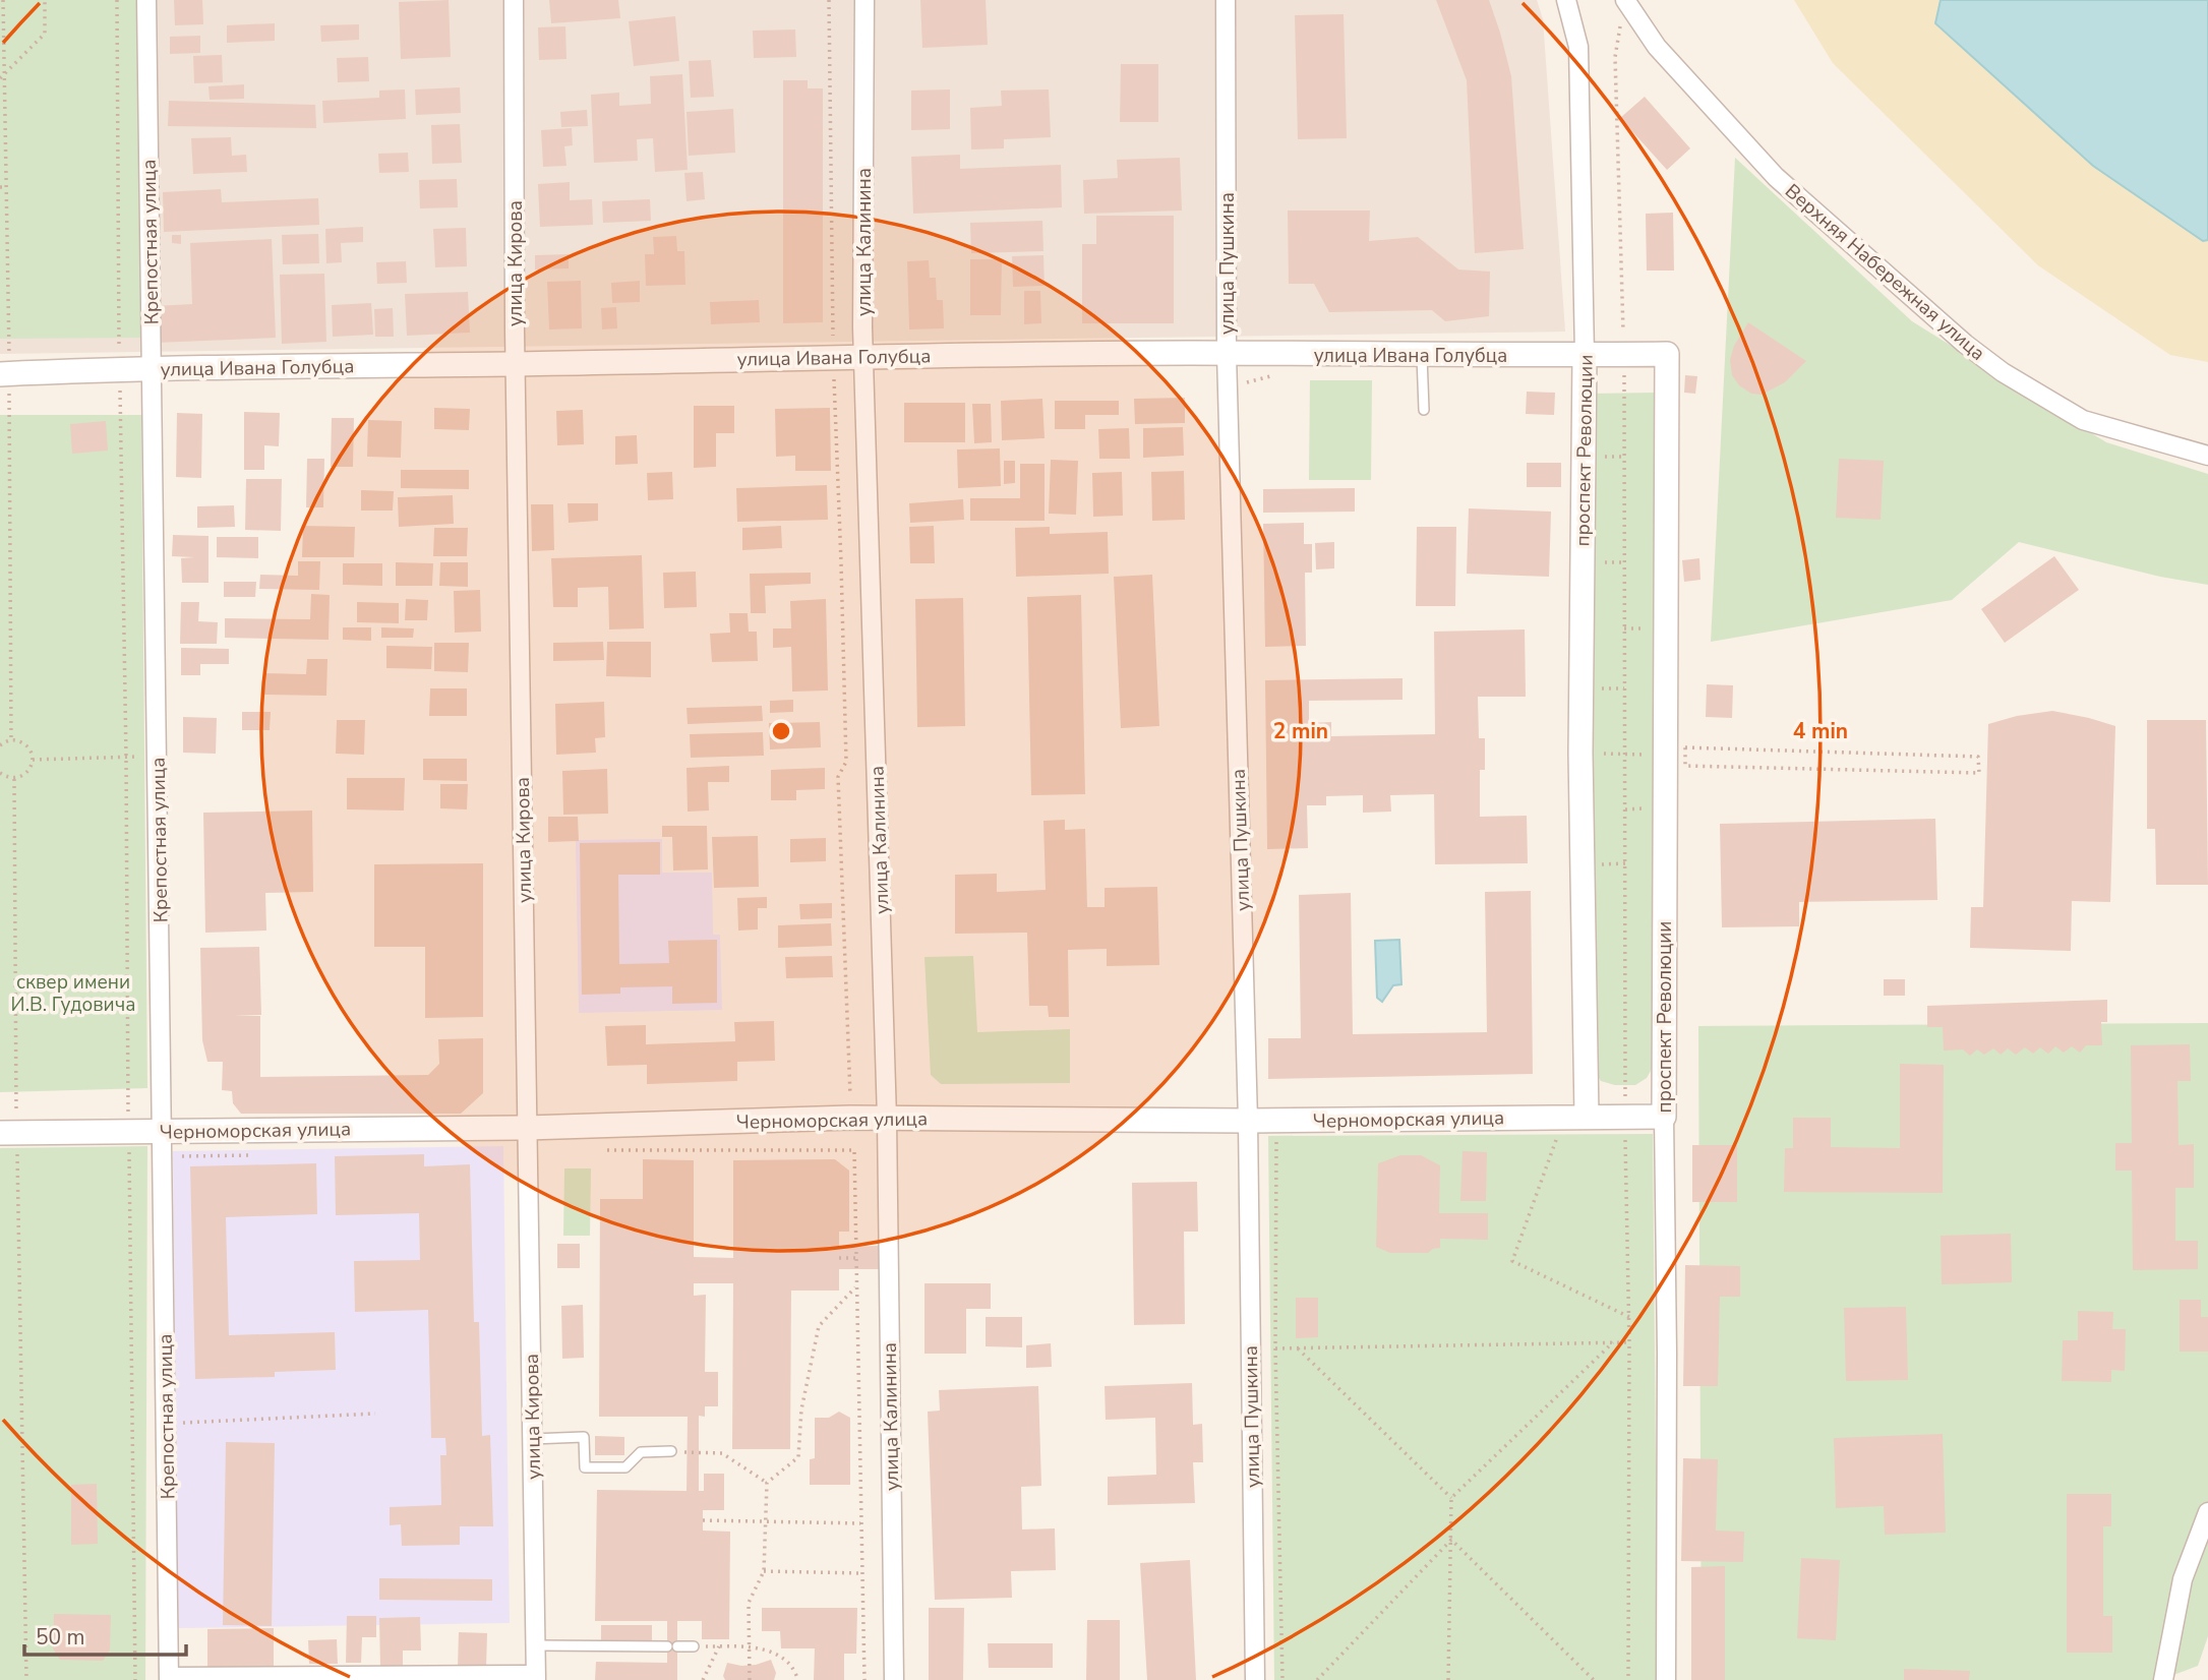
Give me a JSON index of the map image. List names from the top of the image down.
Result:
{
  "streets": {
    "street": [
      "Крепостная улица",
      "улица Калинина",
      "улица Кирова",
      "улица Пушкина",
      "Верхняя Набережная улица",
      "улица Ивана Голубца",
      "проспект Революции",
      "Черноморская улица"
    ]
  },
  "crossings": [
    ["Крепостная улица", "улица Ивана Голубца"],
    ["Крепостная улица", "Черноморская улица"],
    ["улица Калинина", "улица Ивана Голубца"],
    ["улица Калинина", "Черноморская улица"],
    ["улица Кирова", "улица Ивана Голубца"],
    ["улица Кирова", "Черноморская улица"],
    ["улица Пушкина", "улица Ивана Голубца"],
    ["улица Пушкина", "Черноморская улица"],
    ["улица Ивана Голубца", "проспект Революции"],
    ["проспект Революции", "Черноморская улица"]
  ],
  "parks": ["сквер имени И.В. Гудовича"],
  "scale_bar": "50 m",
  "rings": ["2 min", "4 min"]
}
